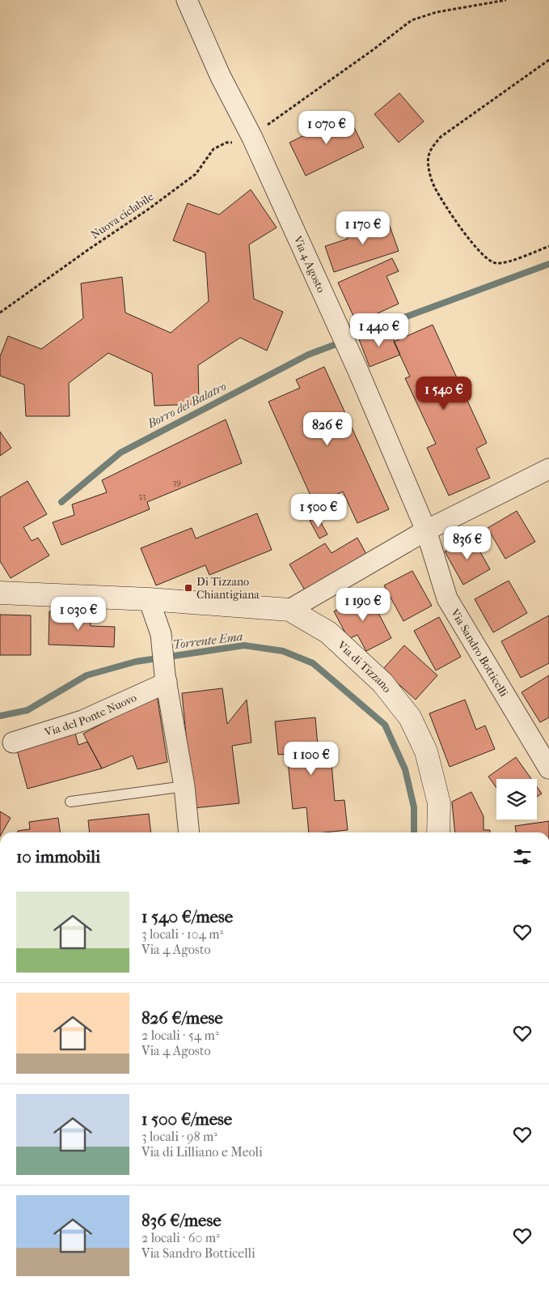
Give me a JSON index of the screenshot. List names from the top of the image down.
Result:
{
  "streets": {
    "street": [
      "Via 4 Agosto",
      "Via Sandro Botticelli",
      "Via di Tizzano",
      "Via del Ponte Nuovo"
    ],
    "path": ["Nuova ciclabile"]
  },
  "crossings": [
    ["Nuova ciclabile", "Via 4 Agosto"],
    ["Via 4 Agosto", "Via Sandro Botticelli"]
  ],
  "water": ["Borro del Balatro", "Torrente Ema"],
  "places": {
    "transit": ["Di Tizzano Chiantigiana"]
  },
  "house_numbers": ["39", "33"],
  "page": {
    "price": [
      "1 070 €",
      "1 170 €",
      "1 440 €",
      "1 540 €",
      "826 €",
      "1 500 €",
      "836 €",
      "1 190 €",
      "1 030 €",
      "1 100 €"
    ],
    "heading": "10 immobili",
    "list": [
      {
        "name": "1 540 €/mese",
        "note": "3 locali · 104 m² · Via 4 Agosto"
      },
      {
        "name": "826 €/mese",
        "note": "2 locali · 54 m² · Via 4 Agosto"
      },
      {
        "name": "1 500 €/mese",
        "note": "3 locali · 98 m² · Via di Lilliano e Meoli"
      },
      {
        "name": "836 €/mese",
        "note": "2 locali · 60 m² · Via Sandro Botticelli"
      }
    ]
  }
}
